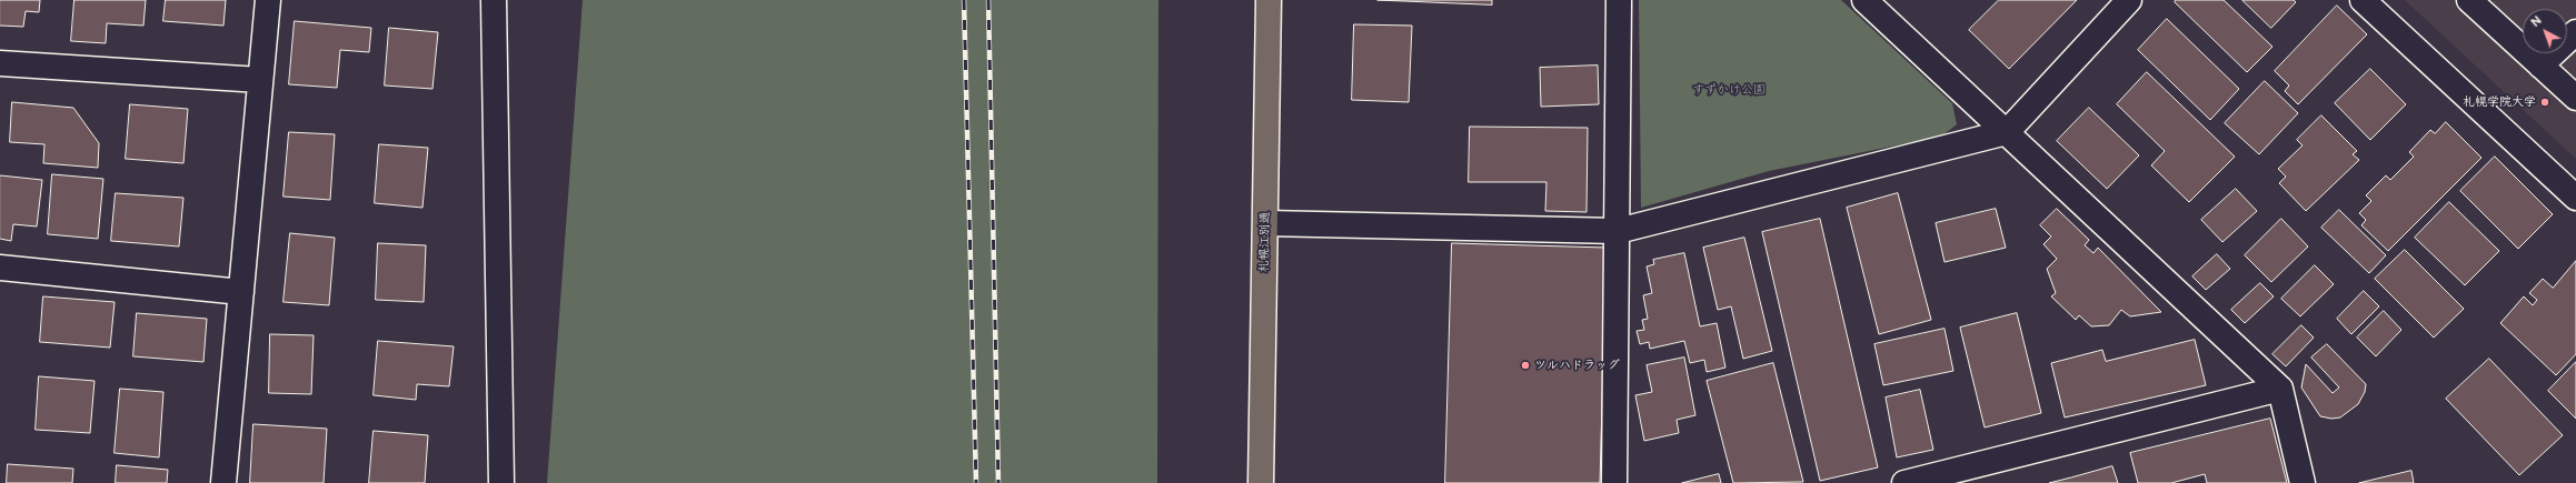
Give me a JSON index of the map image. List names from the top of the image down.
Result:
{
  "streets": {
    "highway": ["札幌江別通"]
  },
  "parks": ["すずかけ公園"],
  "places": ["札幌学院大学", "ツルハドラッグ"],
  "north": "top left"
}
